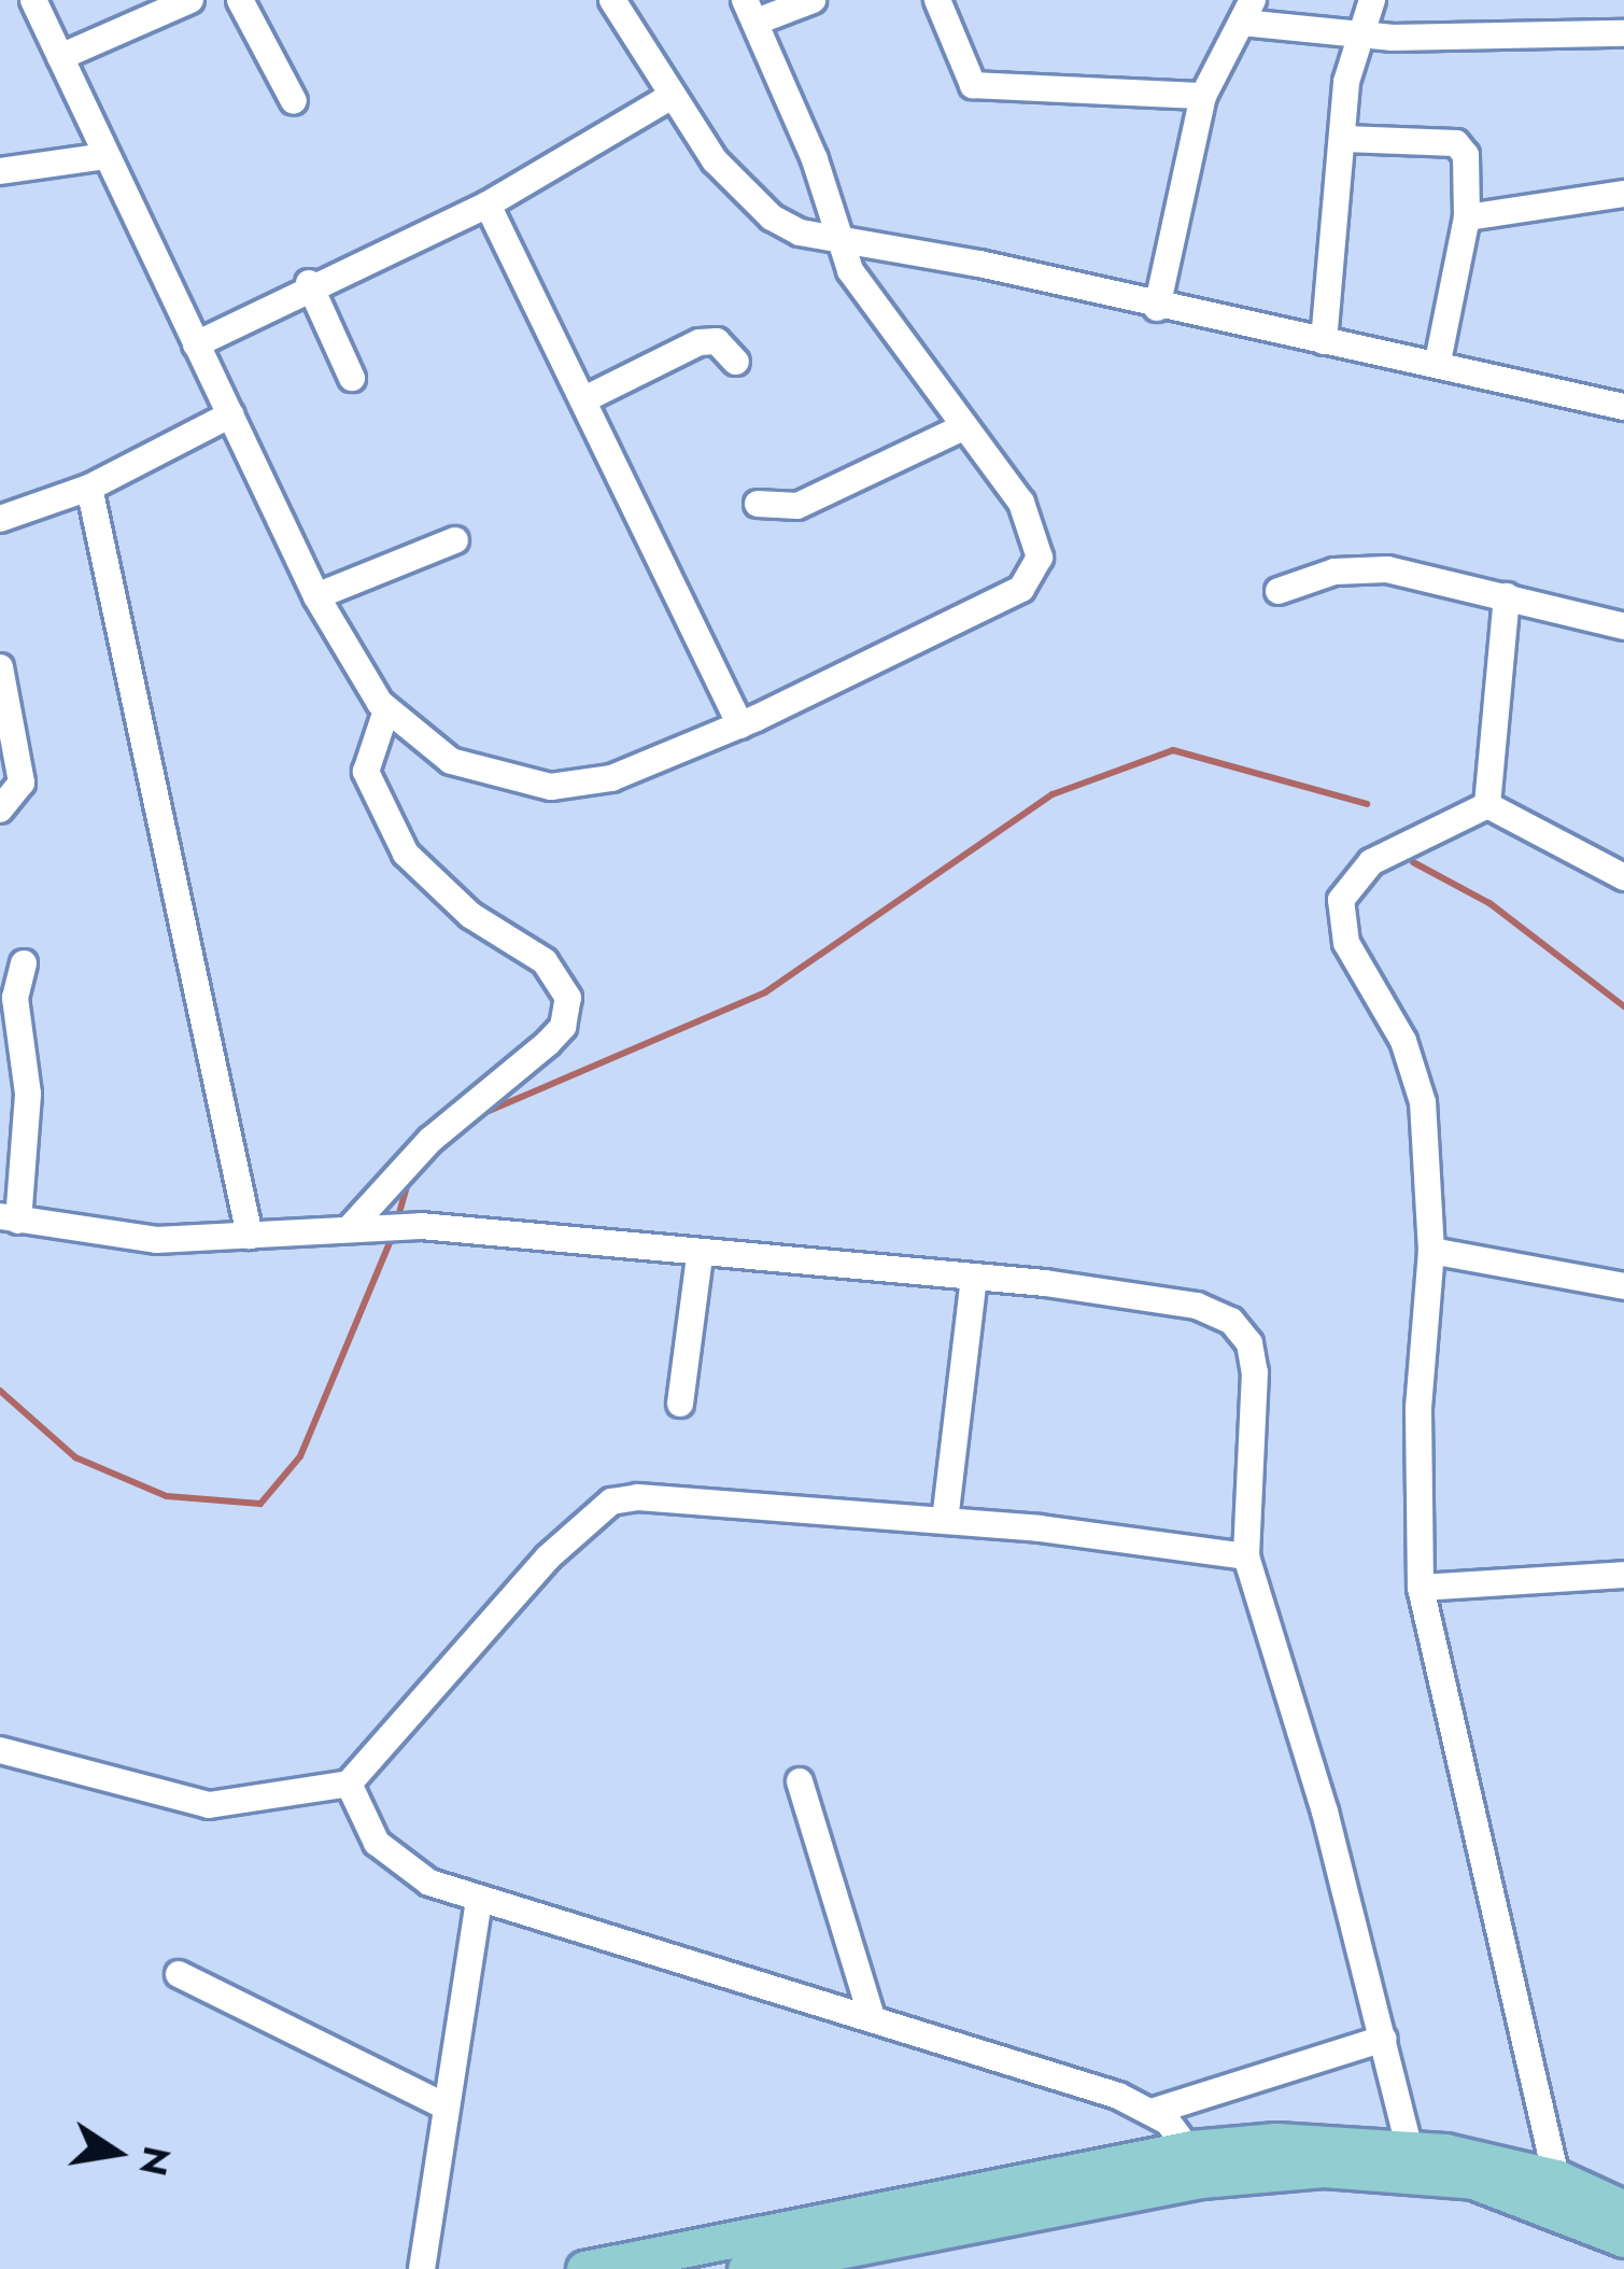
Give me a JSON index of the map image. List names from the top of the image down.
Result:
{
  "north": "right"
}
